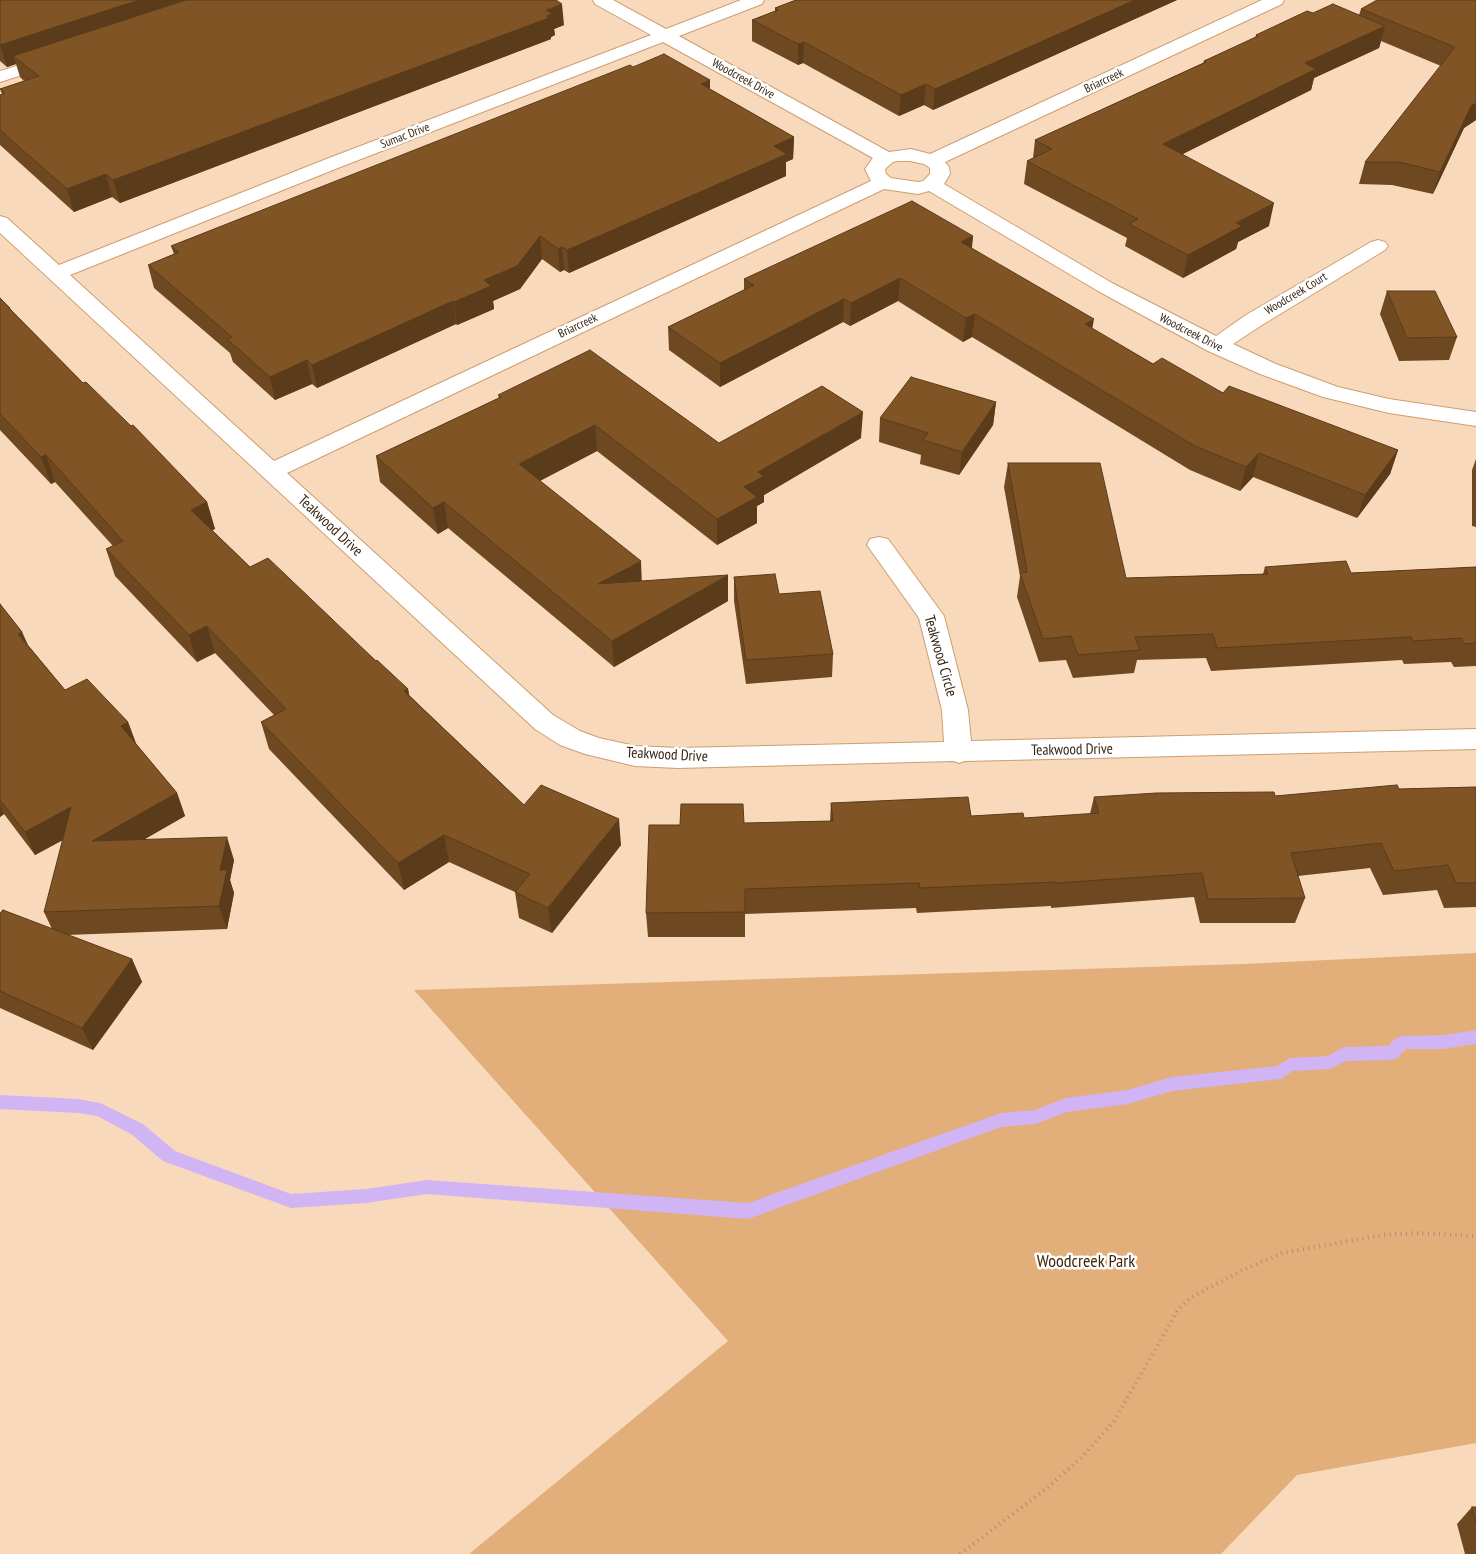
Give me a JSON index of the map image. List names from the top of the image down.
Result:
{
  "streets": {
    "street": [
      "Woodcreek Drive",
      "Briarcreek",
      "Sumac Drive",
      "Woodcreek Court",
      "Teakwood Drive",
      "Teakwood Circle"
    ]
  },
  "crossings": [
    ["Woodcreek Drive", "Sumac Drive"],
    ["Woodcreek Drive", "Woodcreek Court"],
    ["Briarcreek", "Teakwood Drive"],
    ["Sumac Drive", "Teakwood Drive"],
    ["Teakwood Drive", "Teakwood Circle"]
  ],
  "parks": ["Woodcreek Park"]
}
